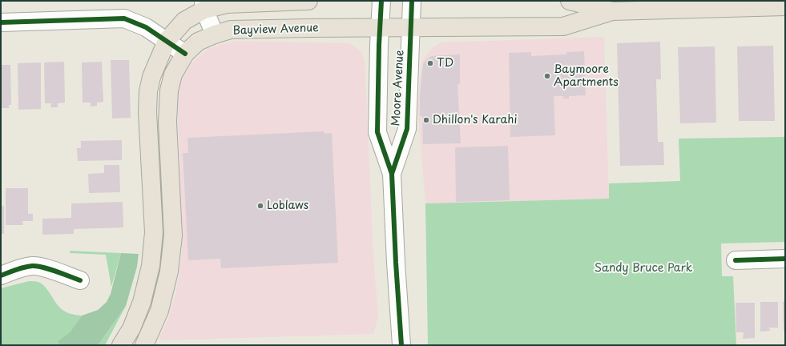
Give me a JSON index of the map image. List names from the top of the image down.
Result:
{
  "streets": {
    "main road": ["Bayview Avenue"],
    "street": ["Moore Avenue"]
  },
  "crossings": [
    ["Bayview Avenue", "Moore Avenue"]
  ],
  "parks": ["Sandy Bruce Park"],
  "places": [
    "TD",
    "Baymoore Apartments",
    "Dhillon's Karahi",
    "Loblaws"
  ]
}
